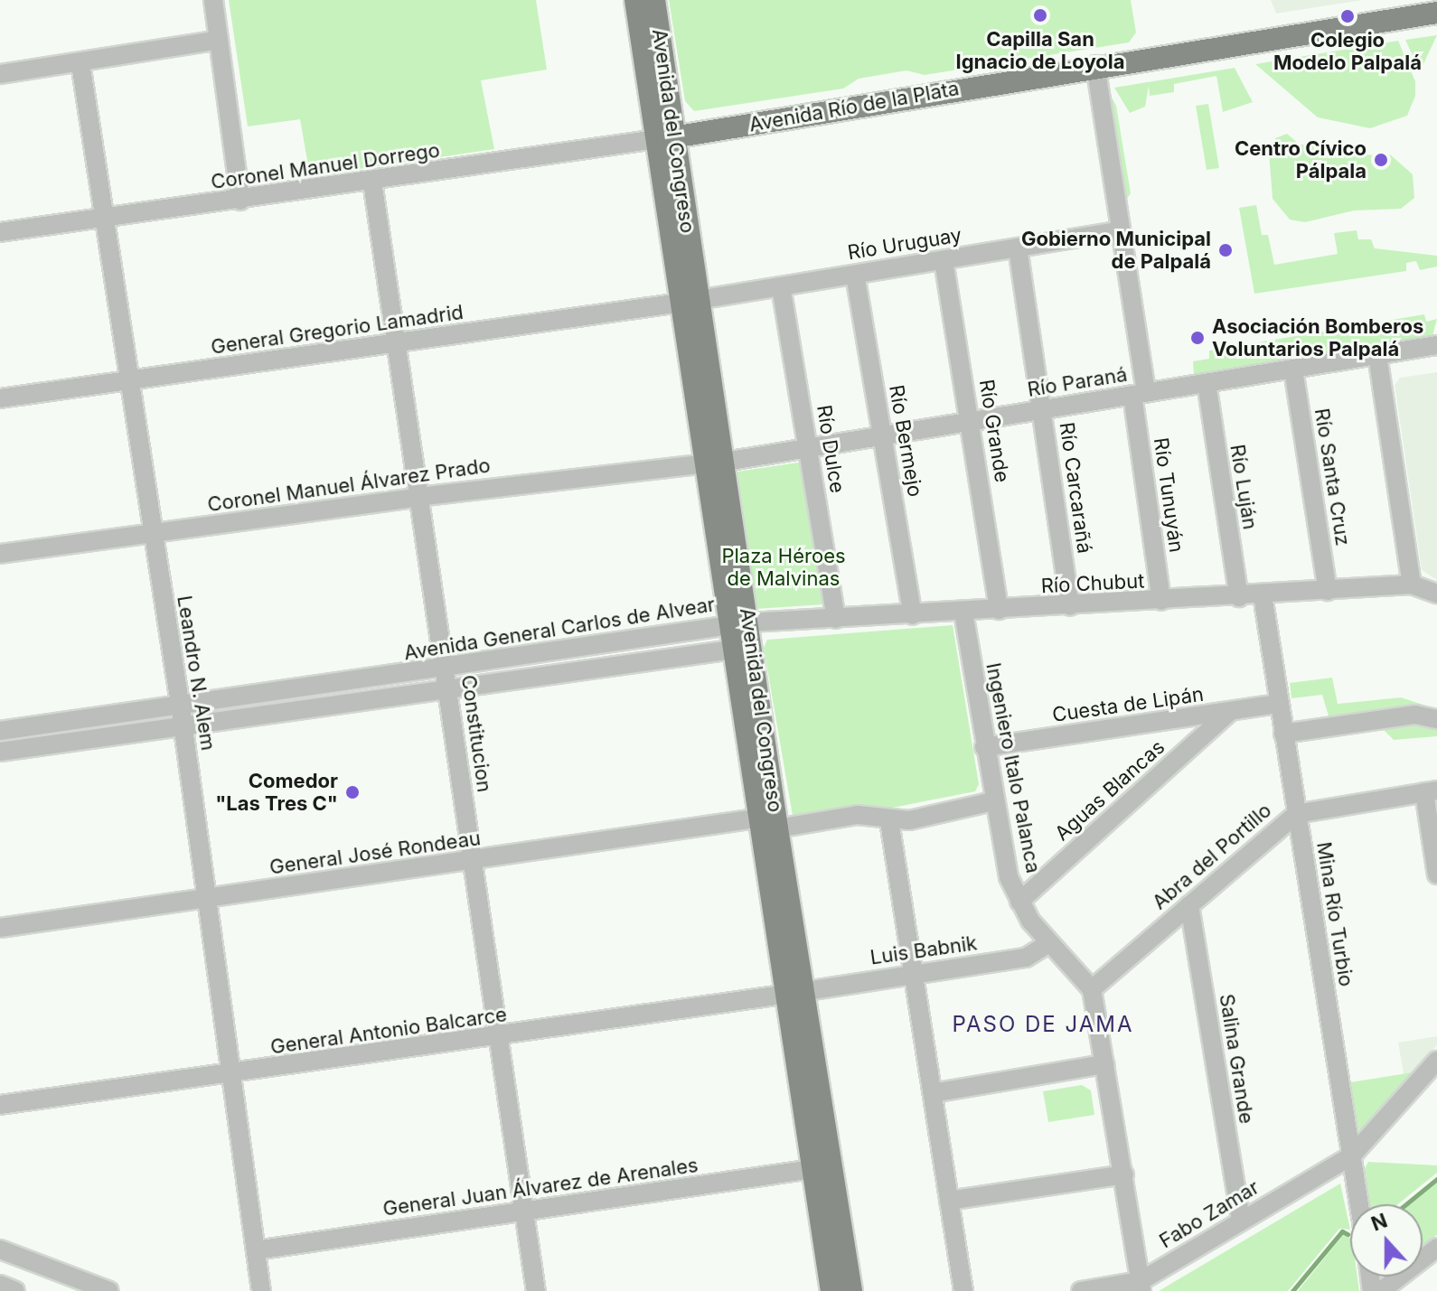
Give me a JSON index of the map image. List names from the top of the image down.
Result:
{
  "streets": {
    "main road": ["Avenida Río de la Plata", "Avenida del Congreso"],
    "street": [
      "Coronel Manuel Dorrego",
      "Río Uruguay",
      "General Gregorio Lamadrid",
      "Río Paraná",
      "Río Grande",
      "Río Bermejo",
      "Río Dulce",
      "Río Santa Cruz",
      "Coronel Manuel Álvarez Prado",
      "Río Luján",
      "Río Carcarañá",
      "Río Tunuyán",
      "Río Chubut",
      "Avenida General Carlos de Alvear",
      "Leandro N. Alem",
      "Cuesta de Lipán",
      "Constitucion",
      "Ingeniero Italo Palanca",
      "Aguas Blancas",
      "General José Rondeau",
      "Abra del Portillo",
      "Mina Río Turbio",
      "Luis Babnik",
      "General Antonio Balcarce",
      "Salina Grande",
      "General Juan Álvarez de Arenales",
      "Fabo Zamar"
    ]
  },
  "crossings": [
    ["Avenida Río de la Plata", "Avenida del Congreso"],
    ["Avenida Río de la Plata", "Coronel Manuel Dorrego"],
    ["Avenida Río de la Plata", "Río Tunuyán"],
    ["Avenida del Congreso", "Coronel Manuel Dorrego"],
    ["Avenida del Congreso", "Río Uruguay"],
    ["Avenida del Congreso", "General Gregorio Lamadrid"],
    ["Avenida del Congreso", "Río Paraná"],
    ["Avenida del Congreso", "Coronel Manuel Álvarez Prado"],
    ["Avenida del Congreso", "Río Chubut"],
    ["Avenida del Congreso", "Avenida General Carlos de Alvear"],
    ["Avenida del Congreso", "General José Rondeau"],
    ["Avenida del Congreso", "Luis Babnik"],
    ["Avenida del Congreso", "General Antonio Balcarce"],
    ["Avenida del Congreso", "General Juan Álvarez de Arenales"],
    ["Coronel Manuel Dorrego", "Leandro N. Alem"],
    ["Coronel Manuel Dorrego", "Constitucion"],
    ["Río Uruguay", "General Gregorio Lamadrid"],
    ["Río Uruguay", "Río Grande"],
    ["Río Uruguay", "Río Bermejo"],
    ["Río Uruguay", "Río Dulce"],
    ["Río Uruguay", "Río Carcarañá"],
    ["Río Uruguay", "Río Tunuyán"],
    ["General Gregorio Lamadrid", "Leandro N. Alem"],
    ["General Gregorio Lamadrid", "Constitucion"],
    ["Río Paraná", "Río Grande"],
    ["Río Paraná", "Río Bermejo"],
    ["Río Paraná", "Río Dulce"],
    ["Río Paraná", "Río Santa Cruz"],
    ["Río Paraná", "Coronel Manuel Álvarez Prado"],
    ["Río Paraná", "Río Luján"],
    ["Río Paraná", "Río Carcarañá"],
    ["Río Paraná", "Río Tunuyán"],
    ["Río Grande", "Río Chubut"],
    ["Río Bermejo", "Río Chubut"],
    ["Río Dulce", "Río Chubut"],
    ["Río Santa Cruz", "Río Chubut"],
    ["Coronel Manuel Álvarez Prado", "Leandro N. Alem"],
    ["Coronel Manuel Álvarez Prado", "Constitucion"],
    ["Río Luján", "Río Chubut"],
    ["Río Carcarañá", "Río Chubut"],
    ["Río Tunuyán", "Río Chubut"],
    ["Río Chubut", "Avenida General Carlos de Alvear"],
    ["Río Chubut", "Ingeniero Italo Palanca"],
    ["Río Chubut", "Mina Río Turbio"],
    ["Avenida General Carlos de Alvear", "Leandro N. Alem"],
    ["Avenida General Carlos de Alvear", "Constitucion"],
    ["Leandro N. Alem", "General José Rondeau"],
    ["Leandro N. Alem", "General Antonio Balcarce"],
    ["Leandro N. Alem", "General Juan Álvarez de Arenales"],
    ["Cuesta de Lipán", "Ingeniero Italo Palanca"],
    ["Cuesta de Lipán", "Aguas Blancas"],
    ["Cuesta de Lipán", "Mina Río Turbio"],
    ["Constitucion", "General José Rondeau"],
    ["Constitucion", "General Antonio Balcarce"],
    ["Constitucion", "General Juan Álvarez de Arenales"],
    ["Ingeniero Italo Palanca", "Aguas Blancas"],
    ["Ingeniero Italo Palanca", "Abra del Portillo"],
    ["Ingeniero Italo Palanca", "Luis Babnik"],
    ["Abra del Portillo", "Mina Río Turbio"],
    ["Abra del Portillo", "Salina Grande"],
    ["Mina Río Turbio", "Fabo Zamar"],
    ["Luis Babnik", "General Antonio Balcarce"],
    ["Salina Grande", "Fabo Zamar"]
  ],
  "districts": ["PASO DE JAMA"],
  "parks": ["Plaza Héroes de Malvinas"],
  "places": [
    "Capilla San Ignacio de Loyola",
    "Colegio Modelo Palpalá",
    "Centro Cívico Pálpala",
    "Gobierno Municipal de Palpalá",
    "Asociación Bomberos Voluntarios Palpalá",
    "Comedor \"Las Tres C\""
  ],
  "north": "top"
}
